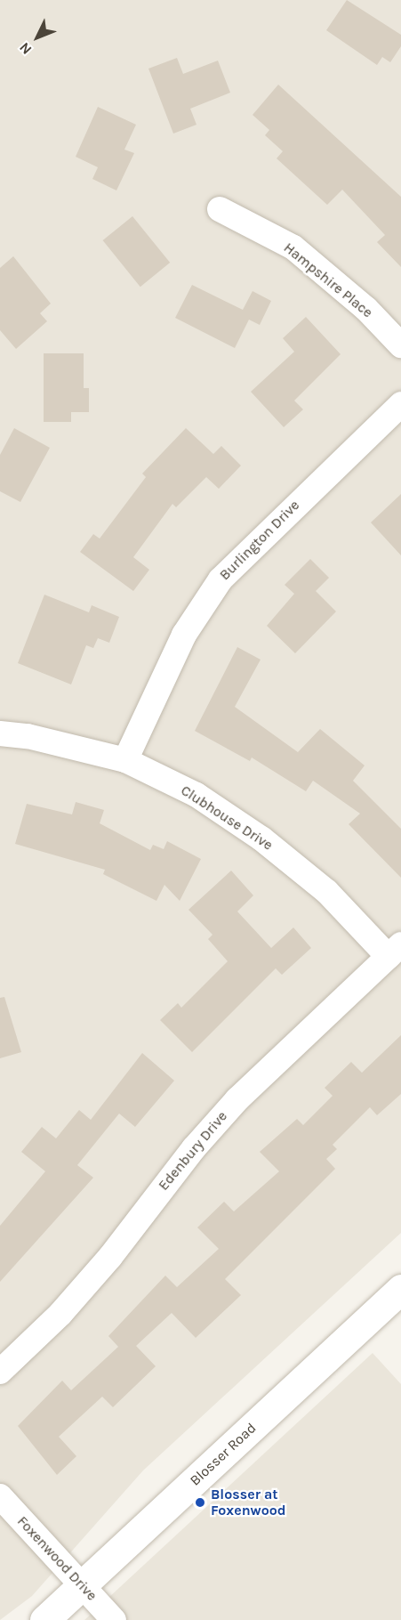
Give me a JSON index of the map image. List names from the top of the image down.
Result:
{
  "streets": {
    "street": [
      "Hampshire Place",
      "Burlington Drive",
      "Clubhouse Drive",
      "Edenbury Drive",
      "Blosser Road",
      "Foxenwood Drive"
    ]
  },
  "crossings": [
    ["Burlington Drive", "Clubhouse Drive"],
    ["Clubhouse Drive", "Edenbury Drive"],
    ["Blosser Road", "Foxenwood Drive"]
  ],
  "places": ["Blosser at Foxenwood"],
  "north": "bottom left"
}
